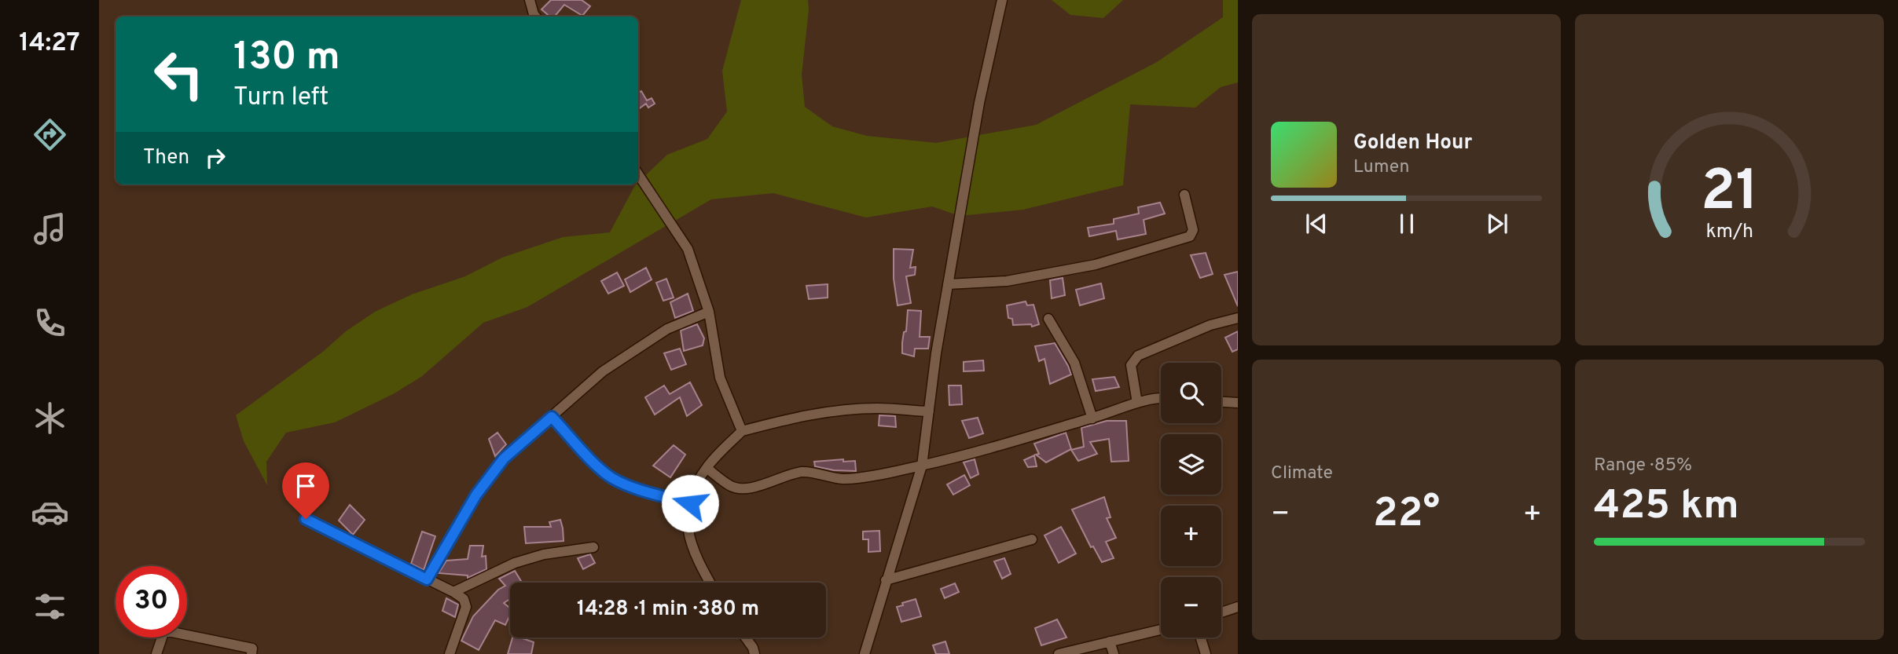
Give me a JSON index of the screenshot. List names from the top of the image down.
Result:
{
  "page": {
    "tabs": "14:27",
    "turn": ["130 m", "Turn left"],
    "song": ["Golden Hour", "Lumen"],
    "then": "Then",
    "tile": [
      "Climate",
      ["Range · 85%", "425 km"]
    ],
    "map_buttons": ["+", "−"],
    "heat": ["−", "22°", "+"],
    "limit": "30",
    "trip": "14:28 · 1 min · 380 m",
    "gauge": ["21", "km/h"]
  }
}
